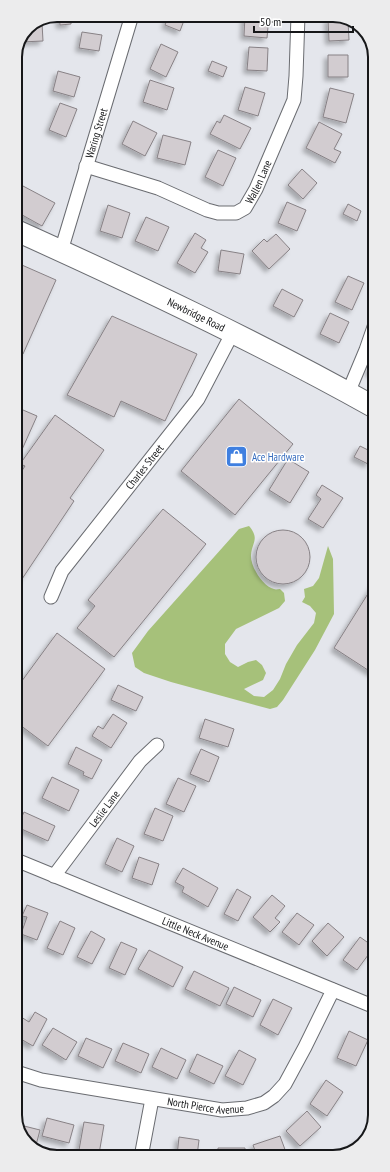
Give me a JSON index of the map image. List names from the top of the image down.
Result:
{
  "streets": {
    "main road": ["Newbridge Road"],
    "street": [
      "Waring Street",
      "Wallen Lane",
      "Charles Street",
      "Leslie Lane",
      "Little Neck Avenue",
      "North Pierce Avenue"
    ]
  },
  "crossings": [
    ["Waring Street", "Wallen Lane"],
    ["Waring Street", "Newbridge Road"],
    ["Newbridge Road", "Charles Street"],
    ["Leslie Lane", "Little Neck Avenue"],
    ["Little Neck Avenue", "North Pierce Avenue"]
  ],
  "places": {
    "shop": ["Ace Hardware"]
  },
  "scale_bar": "50 m"
}
